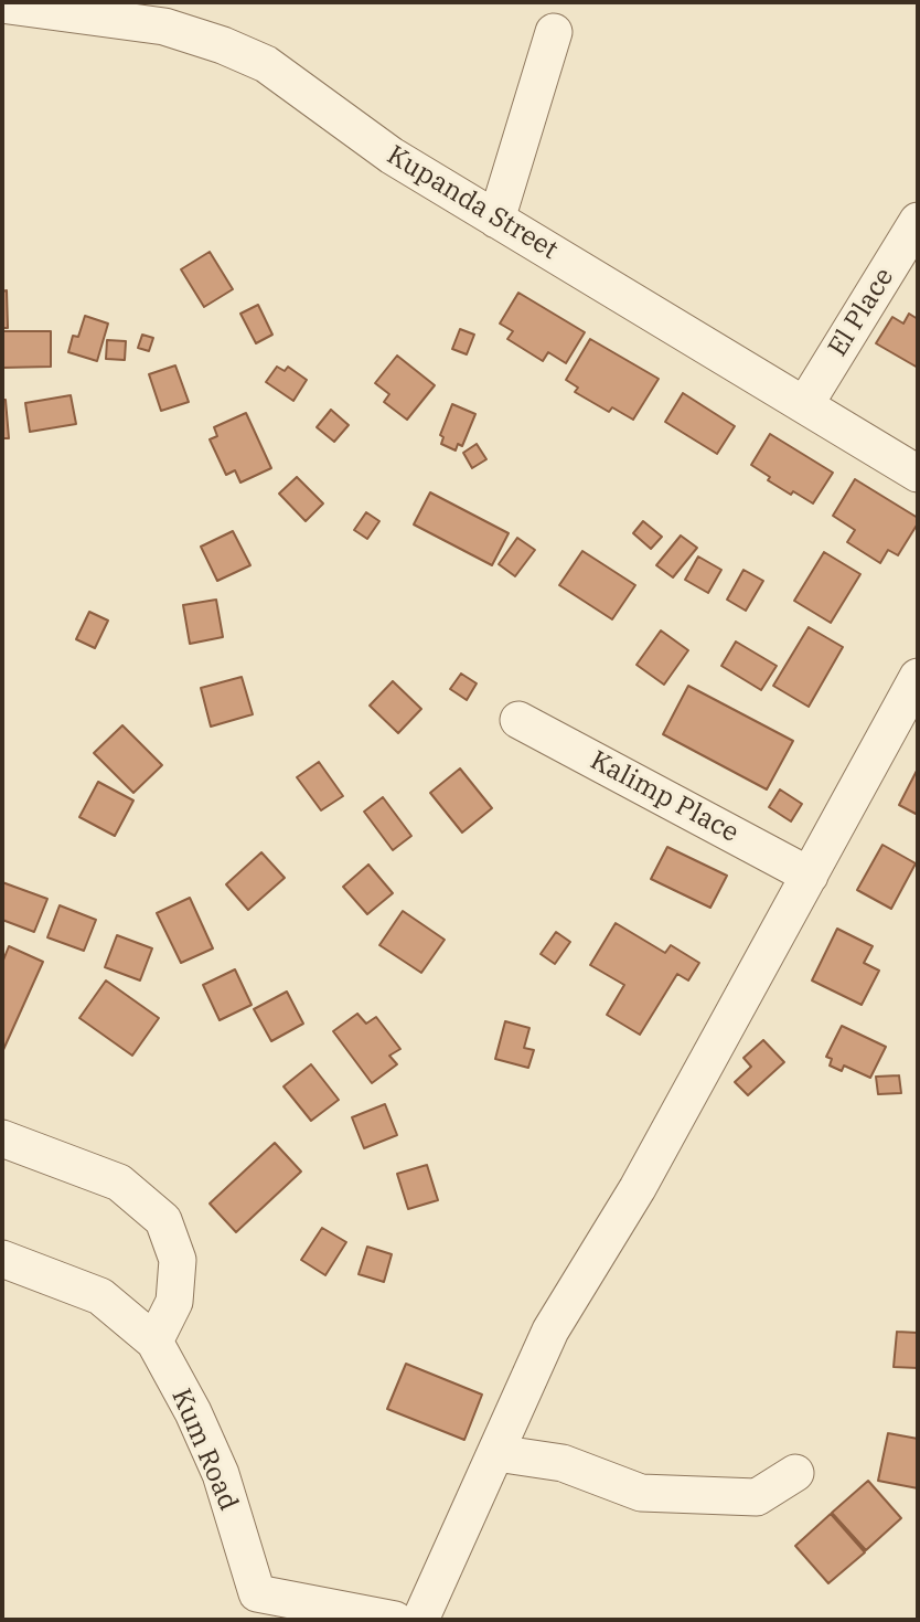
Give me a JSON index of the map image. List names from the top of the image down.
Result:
{
  "streets": {
    "street": [
      "Kupanda Street",
      "El Place",
      "Kalimp Place",
      "Kum Road"
    ]
  },
  "crossings": [
    ["Kupanda Street", "El Place"]
  ]
}
